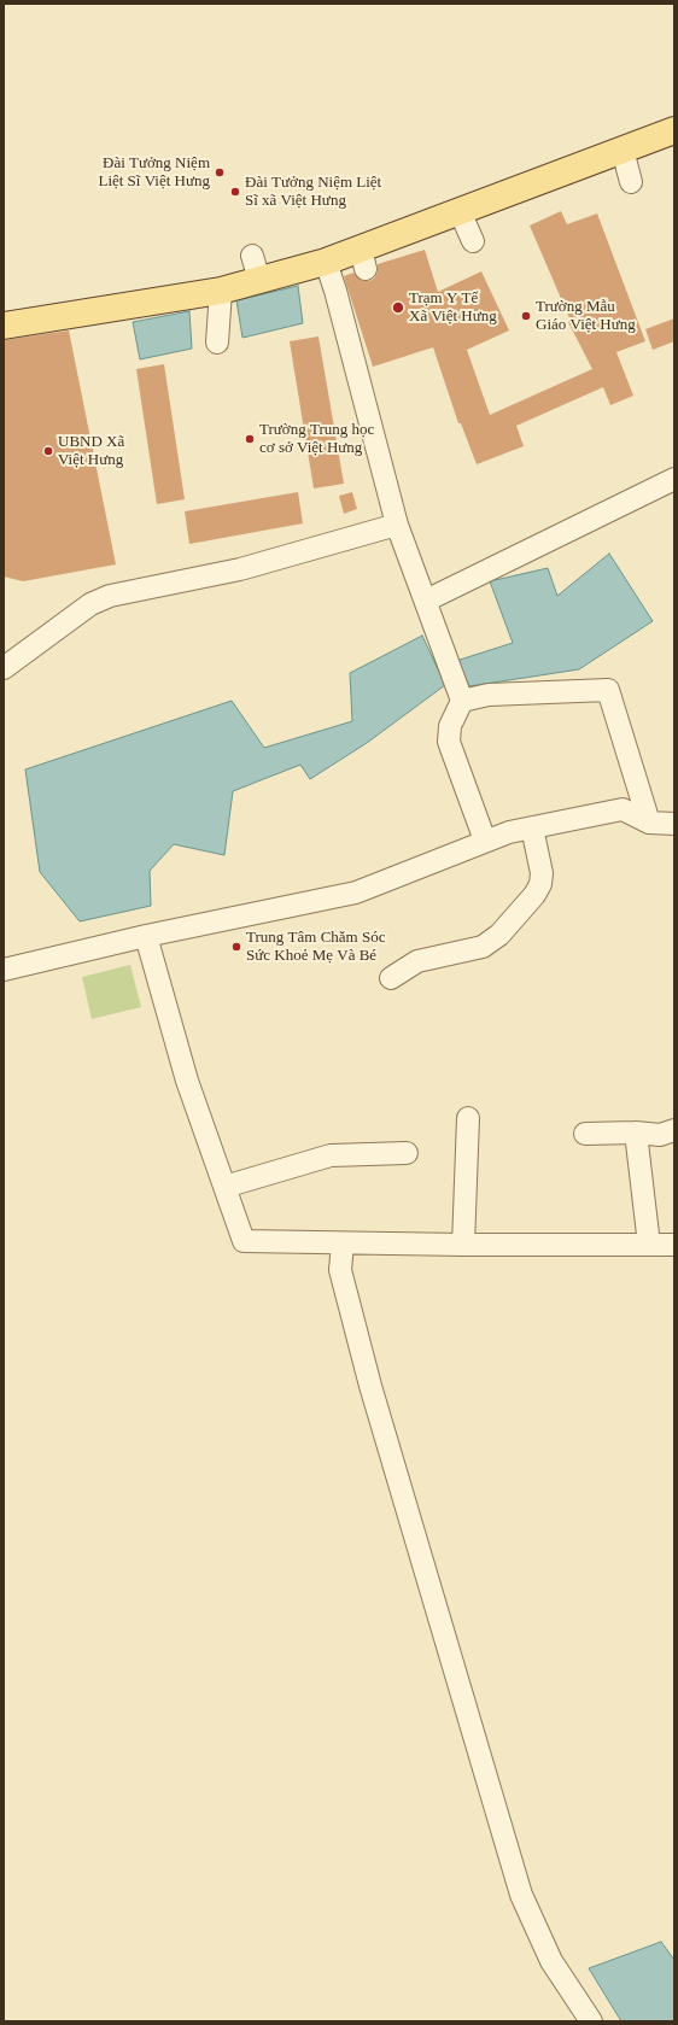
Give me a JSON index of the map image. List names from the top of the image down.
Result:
{
  "places": [
    "Đài Tưởng Niệm Liệt Sĩ Việt Hưng",
    "Đài Tưởng Niệm Liệt Sĩ xã Việt Hưng",
    "Trạm Y Tế Xã Việt Hưng",
    "Trường Mẫu Giáo Việt Hưng",
    "Trường Trung học cơ sở Việt Hưng",
    "UBND Xã Việt Hưng",
    "Trung Tâm Chăm Sóc Sức Khoẻ Mẹ Và Bé"
  ]
}
